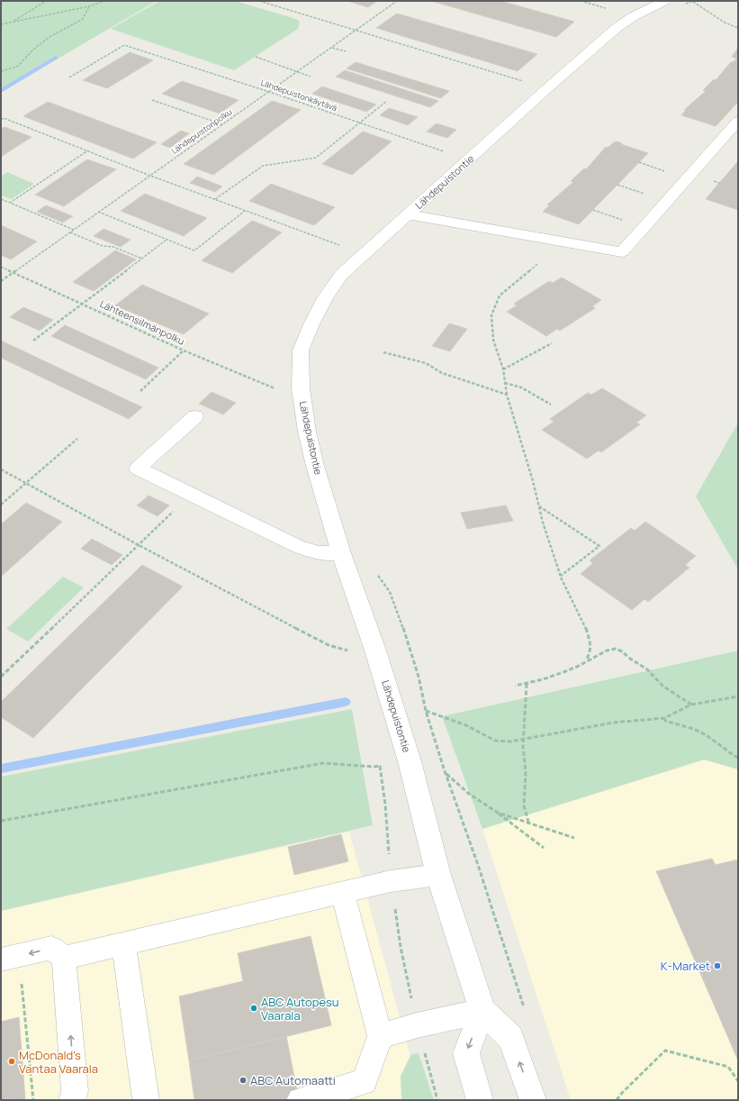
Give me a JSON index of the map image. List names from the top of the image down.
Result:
{
  "streets": {
    "street": ["Lähdepuistontie"],
    "path": ["Lähdepuistonkäytävä", "Lähdepuistonpolku", "Lähteensilmänpolku"]
  },
  "crossings": [
    ["Lähdepuistonkäytävä", "Lähdepuistonpolku"],
    ["Lähdepuistonkäytävä", "Lähdepuistontie"],
    ["Lähdepuistonpolku", "Lähteensilmänpolku"]
  ],
  "places": [
    "K-Market",
    "ABC Autopesu Vaarala",
    "McDonald's Vantaa Vaarala",
    "ABC Automaatti"
  ]
}
